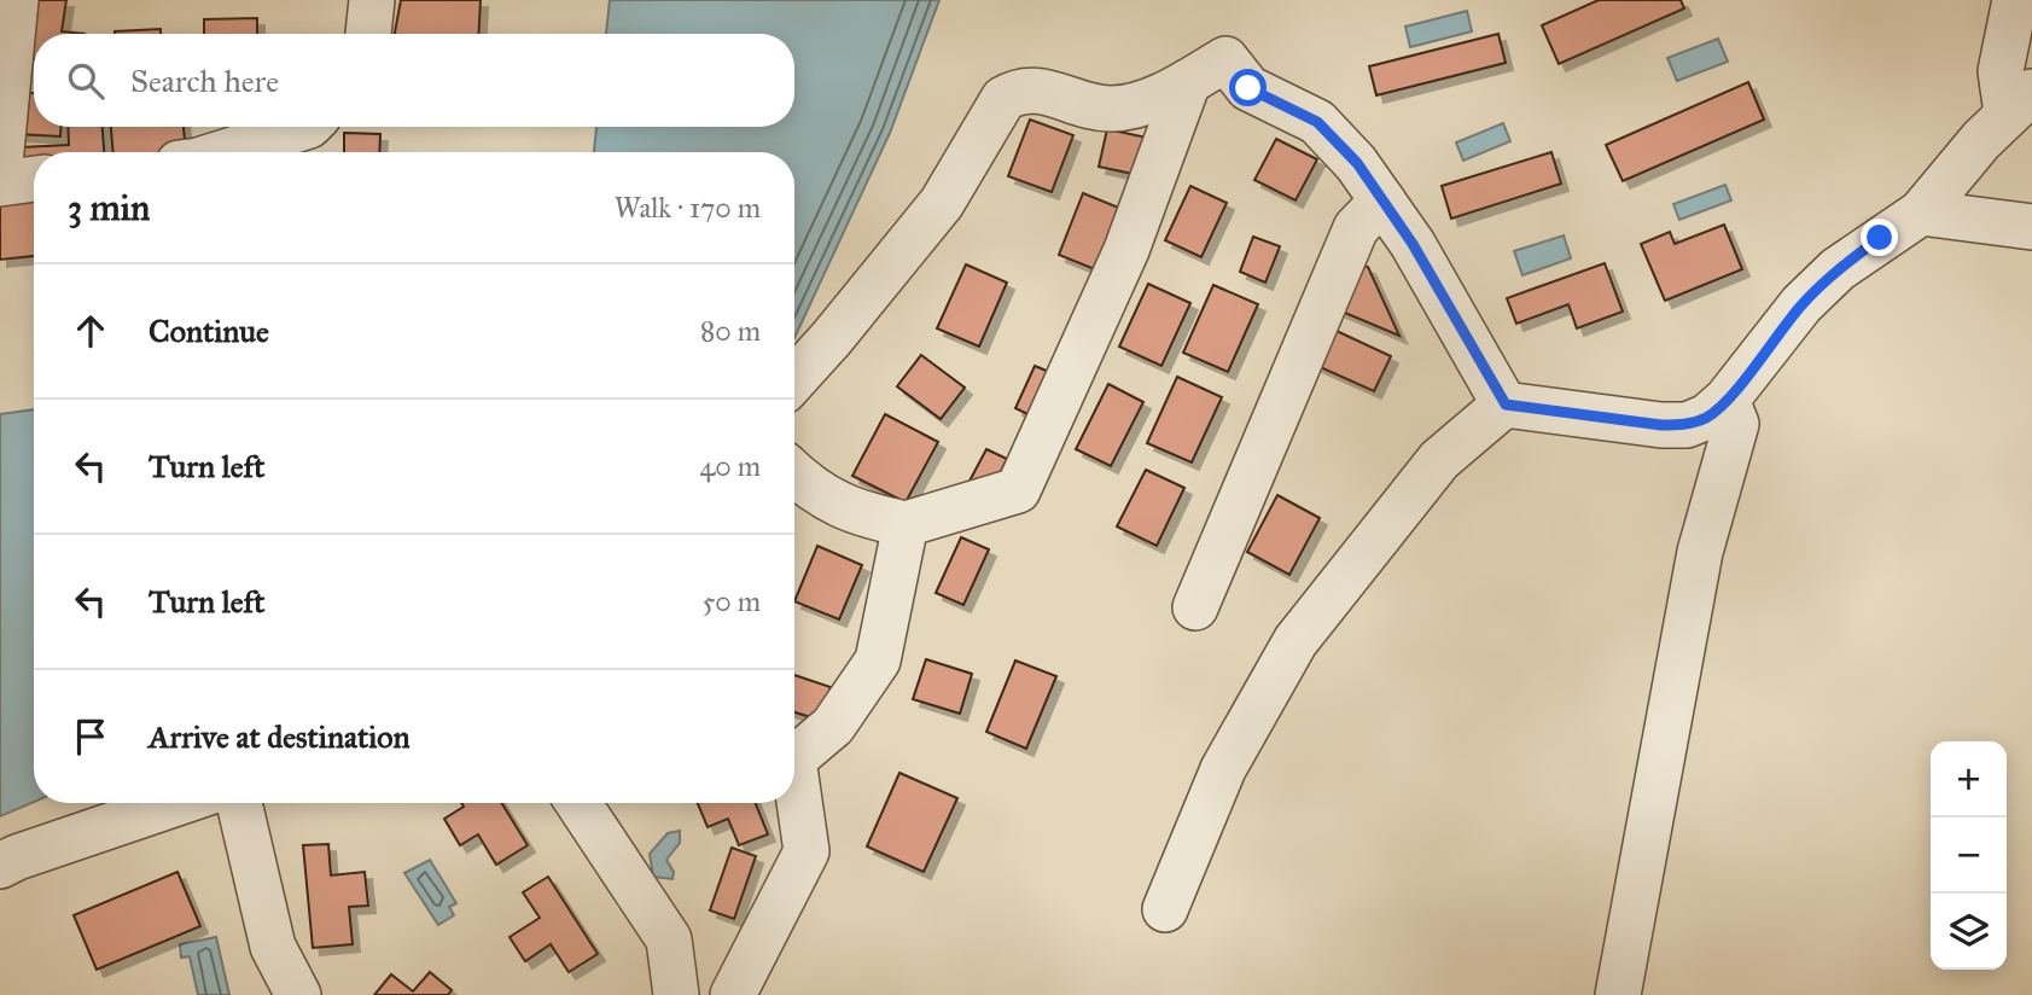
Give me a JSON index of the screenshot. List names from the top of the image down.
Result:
{
  "page": {
    "search": "Search here",
    "heading": ["3 min", "Walk · 170 m"],
    "list": [
      ["Continue", "80 m"],
      ["Turn left", "40 m"],
      ["Turn left", "50 m"],
      "Arrive at destination"
    ],
    "map_buttons": ["+", "−"]
  }
}
